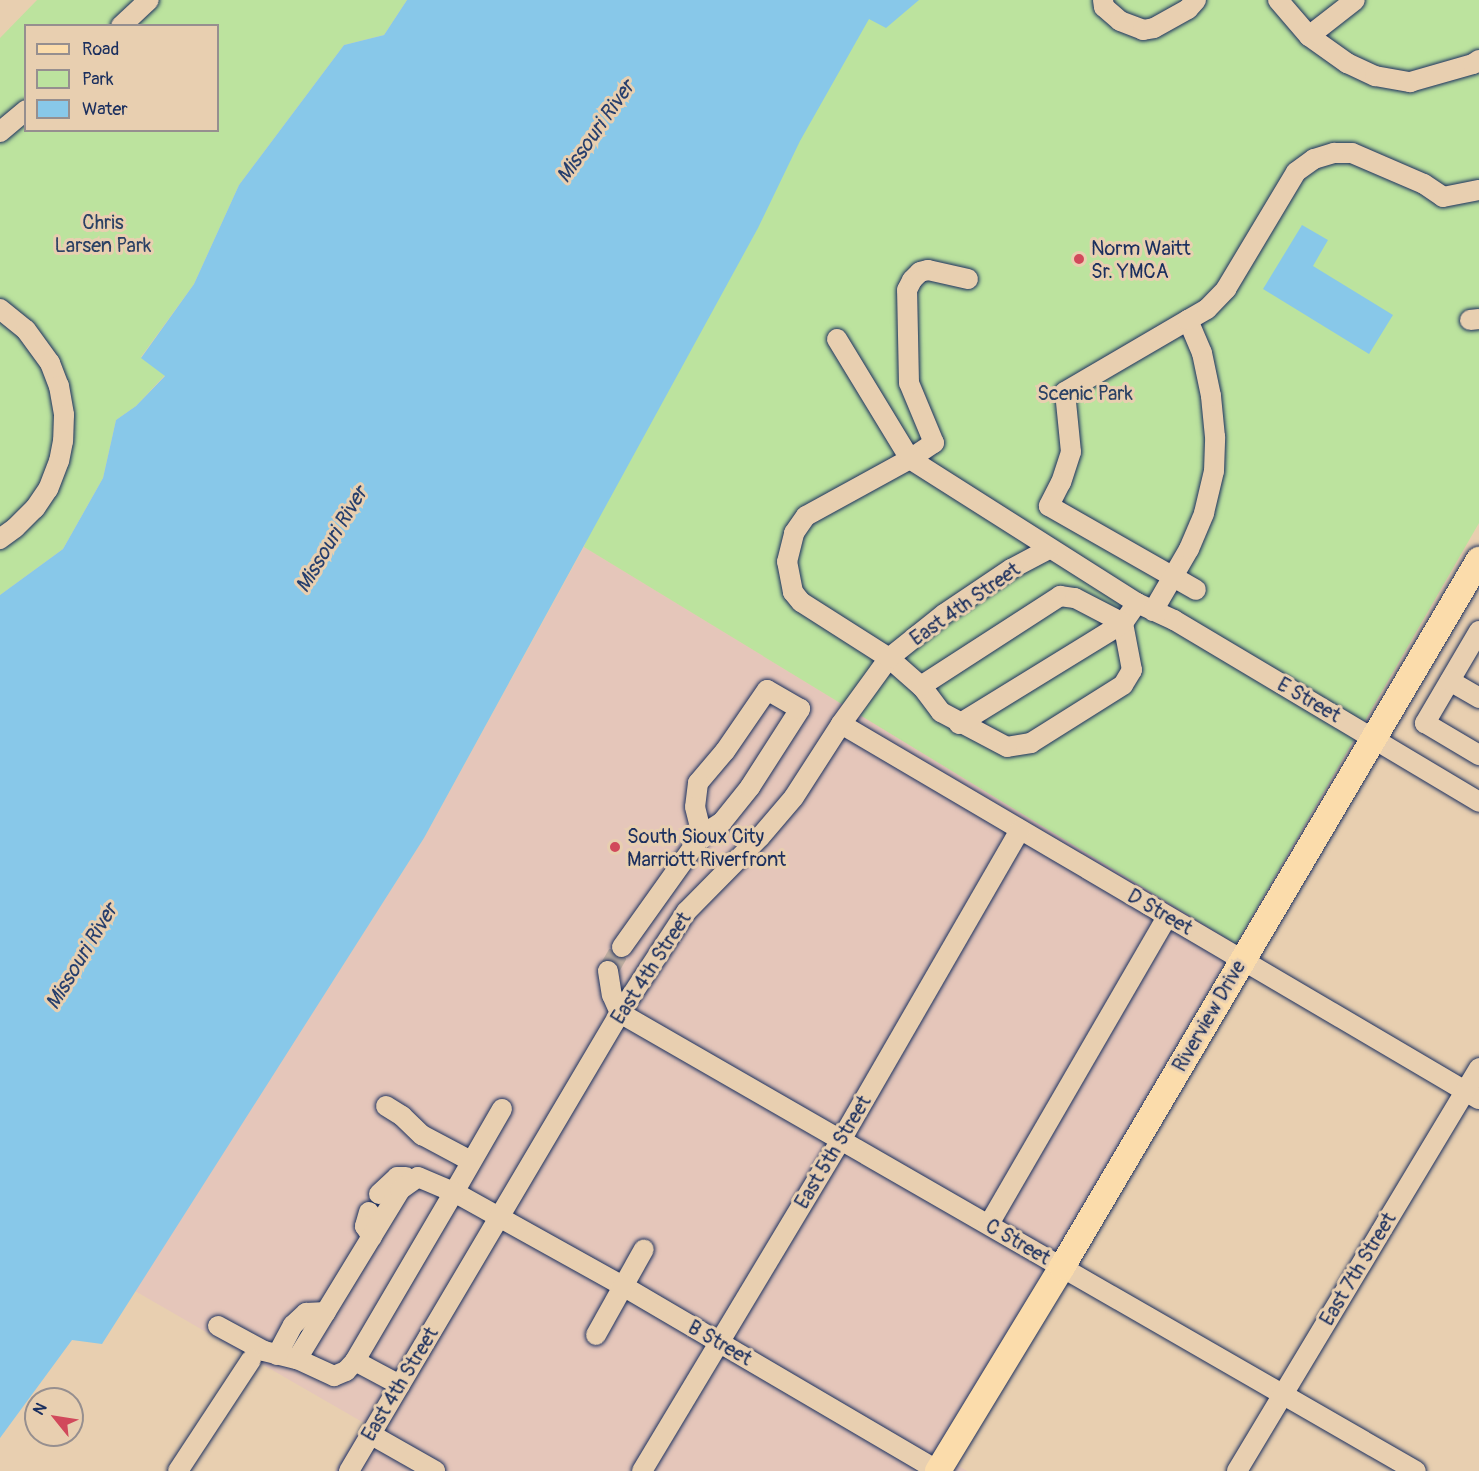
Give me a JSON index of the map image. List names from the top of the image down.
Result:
{
  "streets": {
    "main road": ["Riverview Drive"],
    "street": [
      "East 4th Street",
      "E Street",
      "D Street",
      "East 5th Street",
      "C Street",
      "East 7th Street",
      "B Street"
    ]
  },
  "crossings": [
    ["East 4th Street", "E Street"],
    ["East 4th Street", "D Street"],
    ["East 4th Street", "C Street"],
    ["East 4th Street", "B Street"],
    ["E Street", "Riverview Drive"],
    ["D Street", "Riverview Drive"],
    ["D Street", "East 5th Street"],
    ["D Street", "East 7th Street"],
    ["Riverview Drive", "C Street"],
    ["Riverview Drive", "B Street"],
    ["East 5th Street", "C Street"],
    ["East 5th Street", "B Street"],
    ["C Street", "East 7th Street"]
  ],
  "water": ["Missouri River"],
  "parks": ["Chris Larsen Park", "Scenic Park"],
  "places": ["Norm Waitt Sr. YMCA", "South Sioux City Marriott Riverfront"],
  "legend": ["Road", "Park", "Water"],
  "north": "top left"
}
